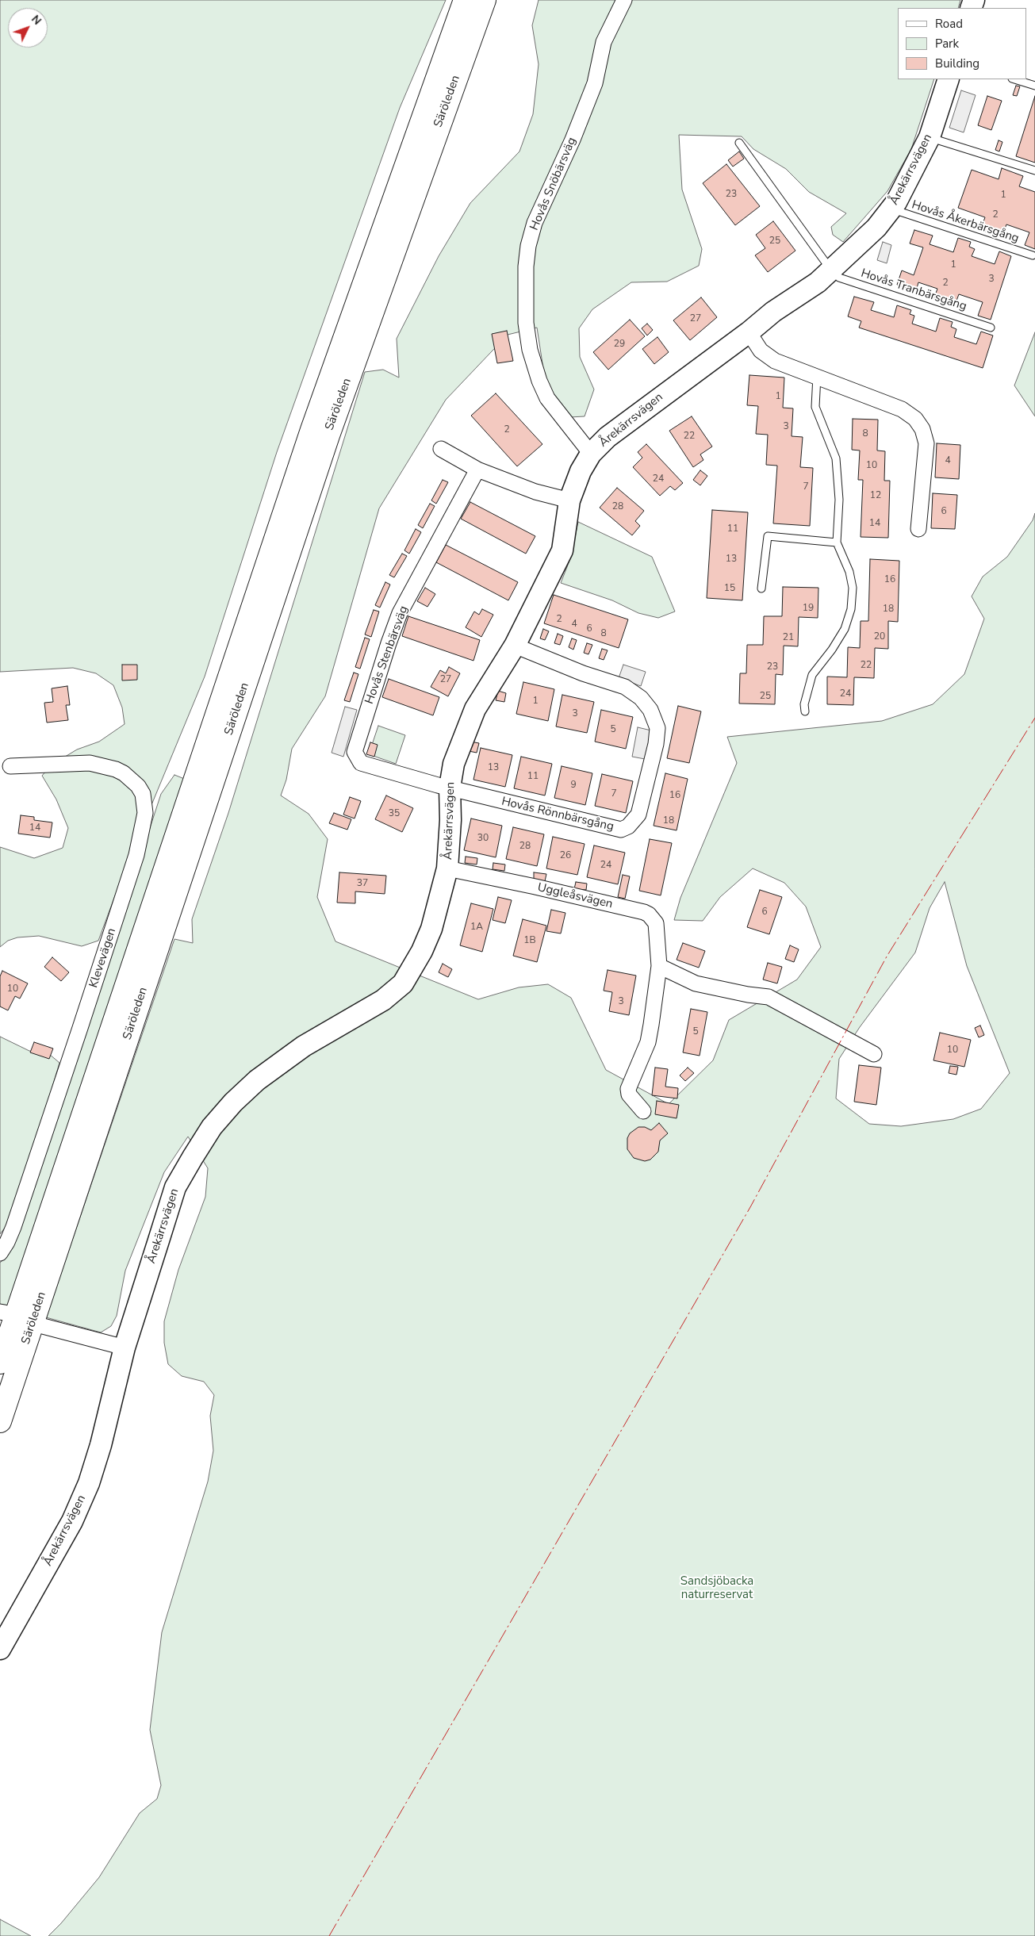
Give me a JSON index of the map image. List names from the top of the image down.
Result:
{
  "streets": {
    "main road": ["Säröleden"],
    "street": [
      "Årekärrsvägen",
      "Hovås Snöbärsväg",
      "Hovås Stenbärsväg",
      "Hovås Rönnbärsgång",
      "Uggleåsvägen",
      "Klevevägen"
    ],
    "lane": ["Hovås Åkerbärsgång", "Hovås Tranbärsgång"]
  },
  "crossings": [
    ["Årekärrsvägen", "Hovås Snöbärsväg"],
    ["Årekärrsvägen", "Hovås Åkerbärsgång"],
    ["Årekärrsvägen", "Hovås Tranbärsgång"],
    ["Årekärrsvägen", "Hovås Stenbärsväg"],
    ["Årekärrsvägen", "Hovås Rönnbärsgång"],
    ["Årekärrsvägen", "Uggleåsvägen"],
    ["Hovås Stenbärsväg", "Hovås Rönnbärsgång"]
  ],
  "parks": ["Sandsjöbacka naturreservat"],
  "house_numbers": [
    "23",
    "1",
    "2",
    "25",
    "1",
    "3",
    "2",
    "27",
    "29",
    "1",
    "3",
    "2",
    "8",
    "22",
    "4",
    "10",
    "24",
    "7",
    "12",
    "28",
    "6",
    "14",
    "11",
    "13",
    "16",
    "15",
    "19",
    "18",
    "2",
    "4",
    "6",
    "8",
    "20",
    "21",
    "22",
    "23",
    "27",
    "24",
    "25",
    "1",
    "3",
    "5",
    "13",
    "11",
    "9",
    "7",
    "16",
    "35",
    "18",
    "14",
    "30",
    "28",
    "26",
    "24",
    "37",
    "6",
    "1A",
    "1B",
    "10",
    "3",
    "5",
    "10"
  ],
  "legend": ["Road", "Park", "Building"],
  "north": "top right"
}
